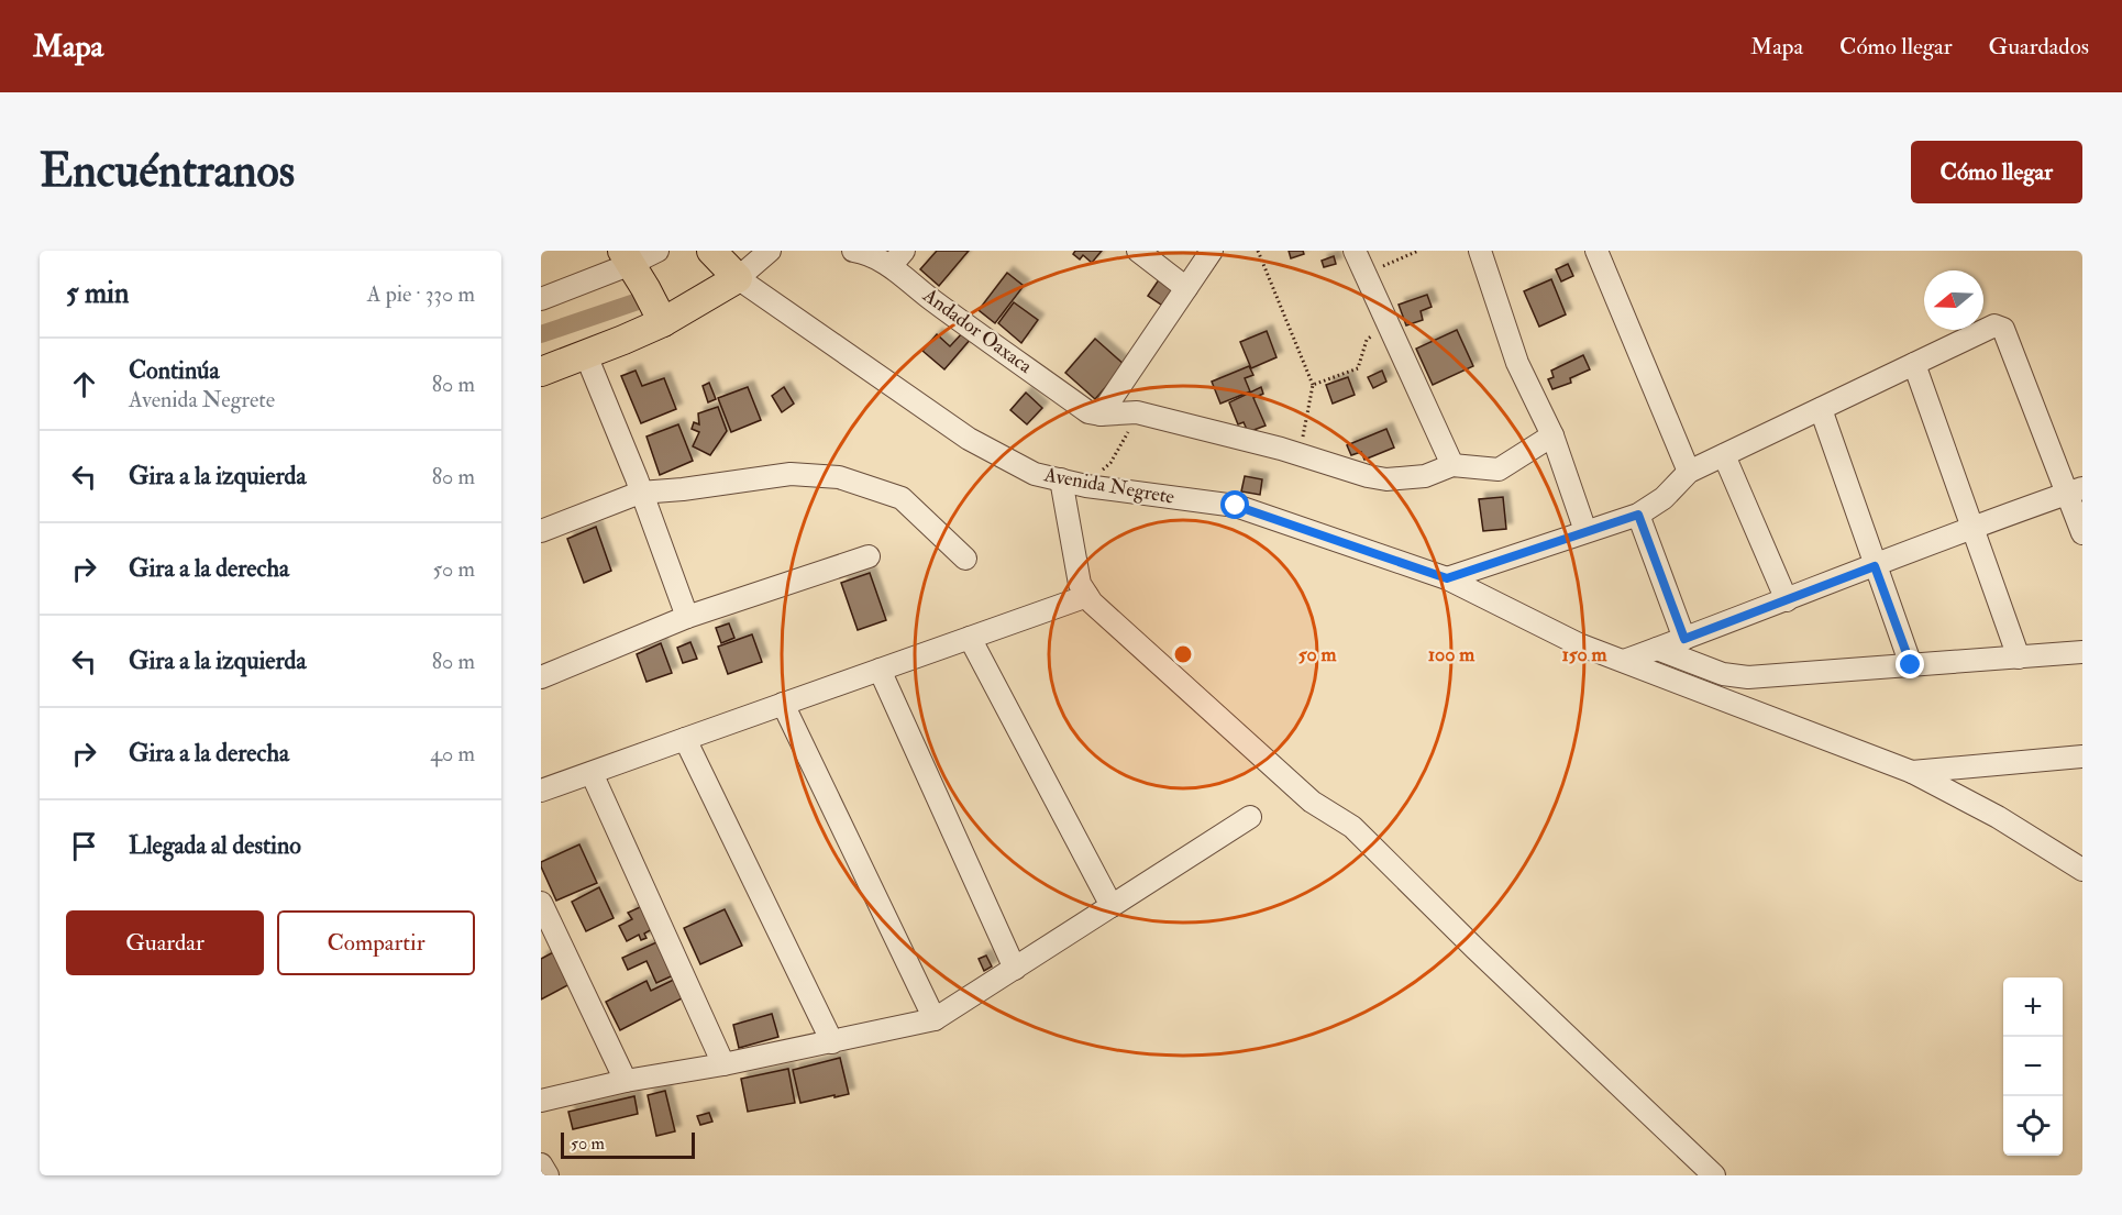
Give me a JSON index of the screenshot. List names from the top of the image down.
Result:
{
  "streets": {
    "street": ["Andador Oaxaca", "Avenida Negrete"]
  },
  "scale_bar": "50 m",
  "north": "left",
  "page": {
    "header": "Mapa",
    "nav": ["Mapa", "Cómo llegar", "Guardados"],
    "buttons": [
      "Cómo llegar",
      ["Guardar", "Compartir"]
    ],
    "title": "Encuéntranos",
    "heading": ["5 min", "A pie · 330 m"],
    "list": [
      ["Continúa", "Avenida Negrete", "80 m"],
      ["Gira a la izquierda", "80 m"],
      ["Gira a la derecha", "50 m"],
      ["Gira a la izquierda", "80 m"],
      ["Gira a la derecha", "40 m"],
      "Llegada al destino"
    ],
    "map_buttons": ["+", "−"],
    "scale": "50 m"
  },
  "rings": ["50 m", "100 m", "150 m"]
}
